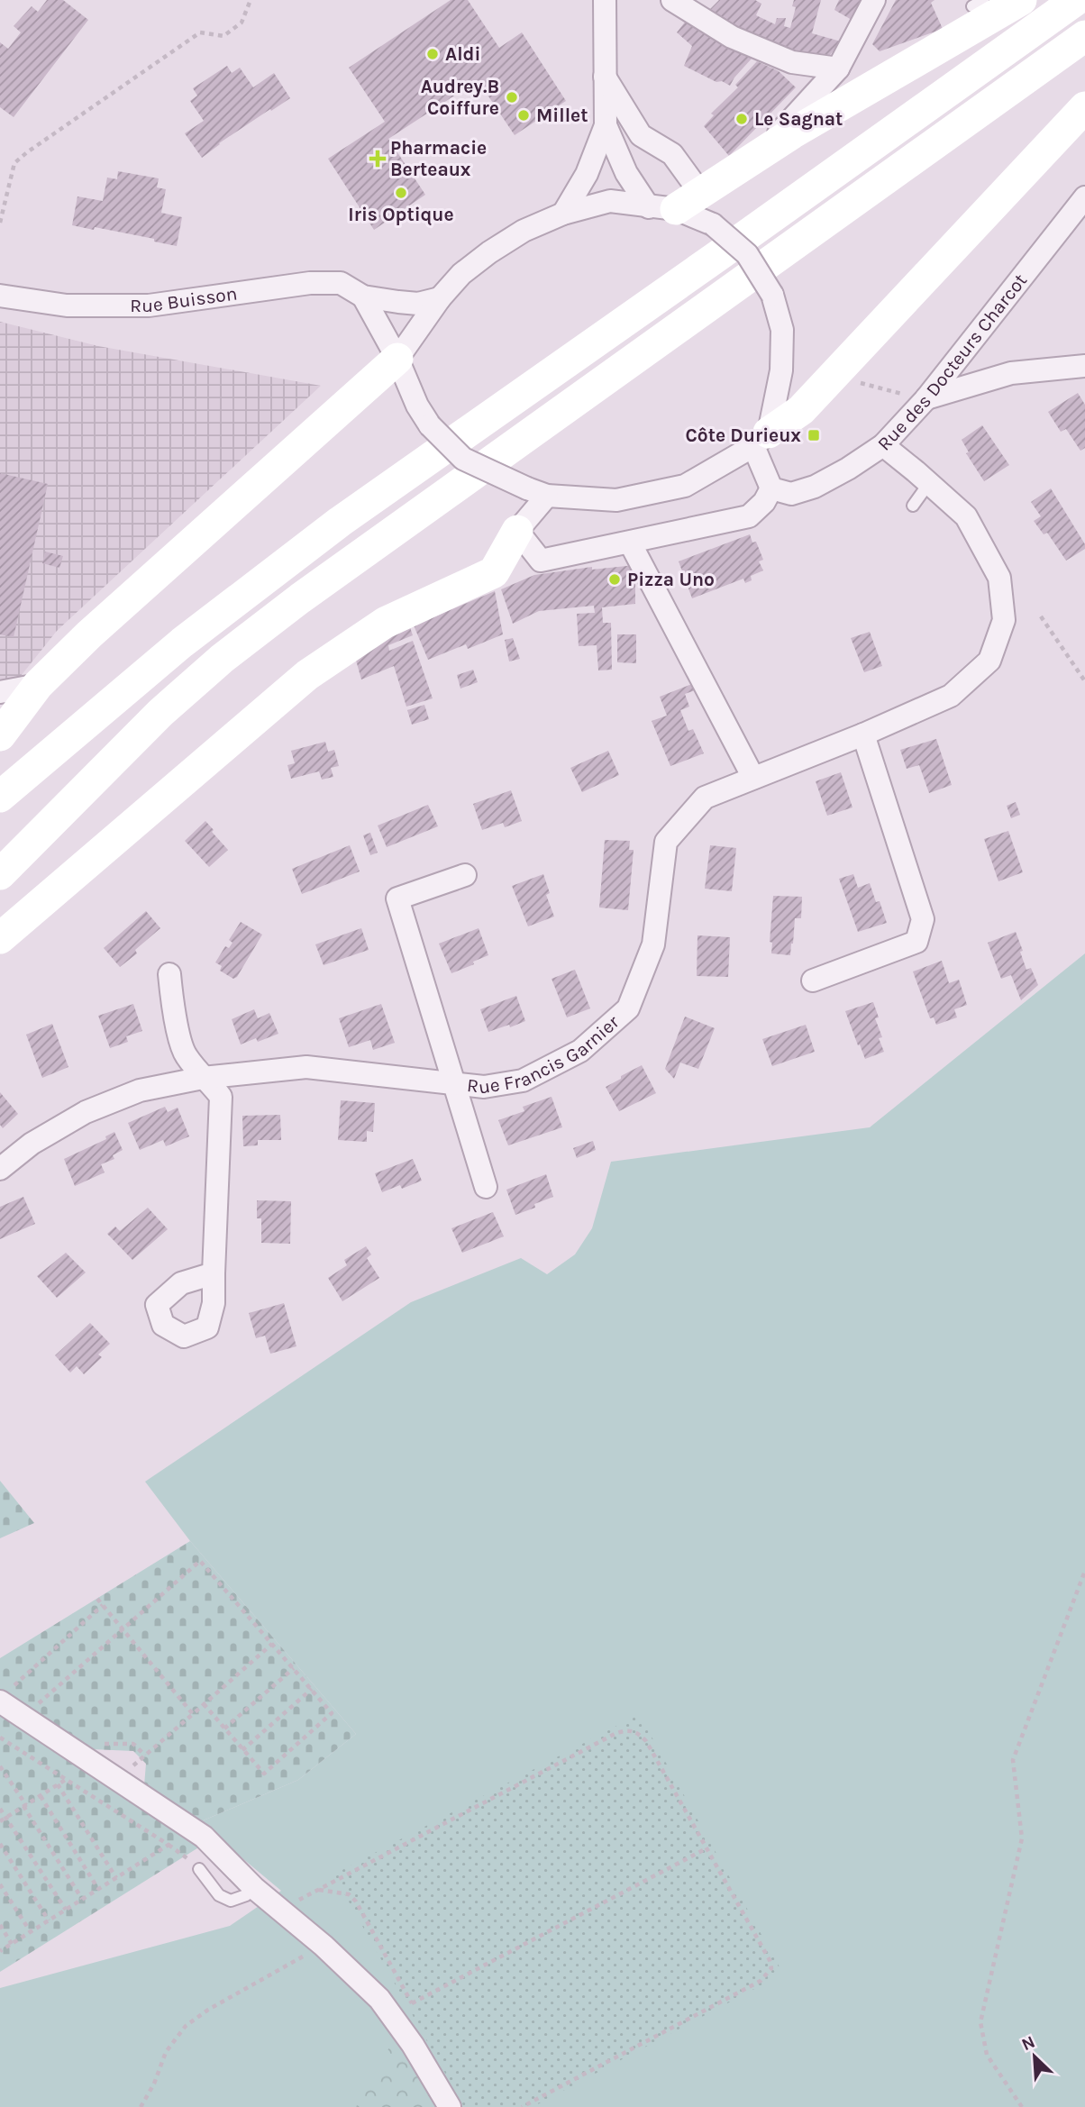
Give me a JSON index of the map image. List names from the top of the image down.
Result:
{
  "streets": {
    "street": ["Rue Buisson", "Rue des Docteurs Charcot", "Rue Francis Garnier"]
  },
  "crossings": [
    ["Rue des Docteurs Charcot", "Rue Francis Garnier"]
  ],
  "places": {
    "other": [
      "Aldi",
      "Audrey.B Coiffure",
      "Millet",
      "Le Sagnat",
      "Iris Optique",
      "Pizza Uno"
    ],
    "health": ["Pharmacie Berteaux"],
    "transit": ["Côte Durieux"]
  },
  "north": "top left"
}
